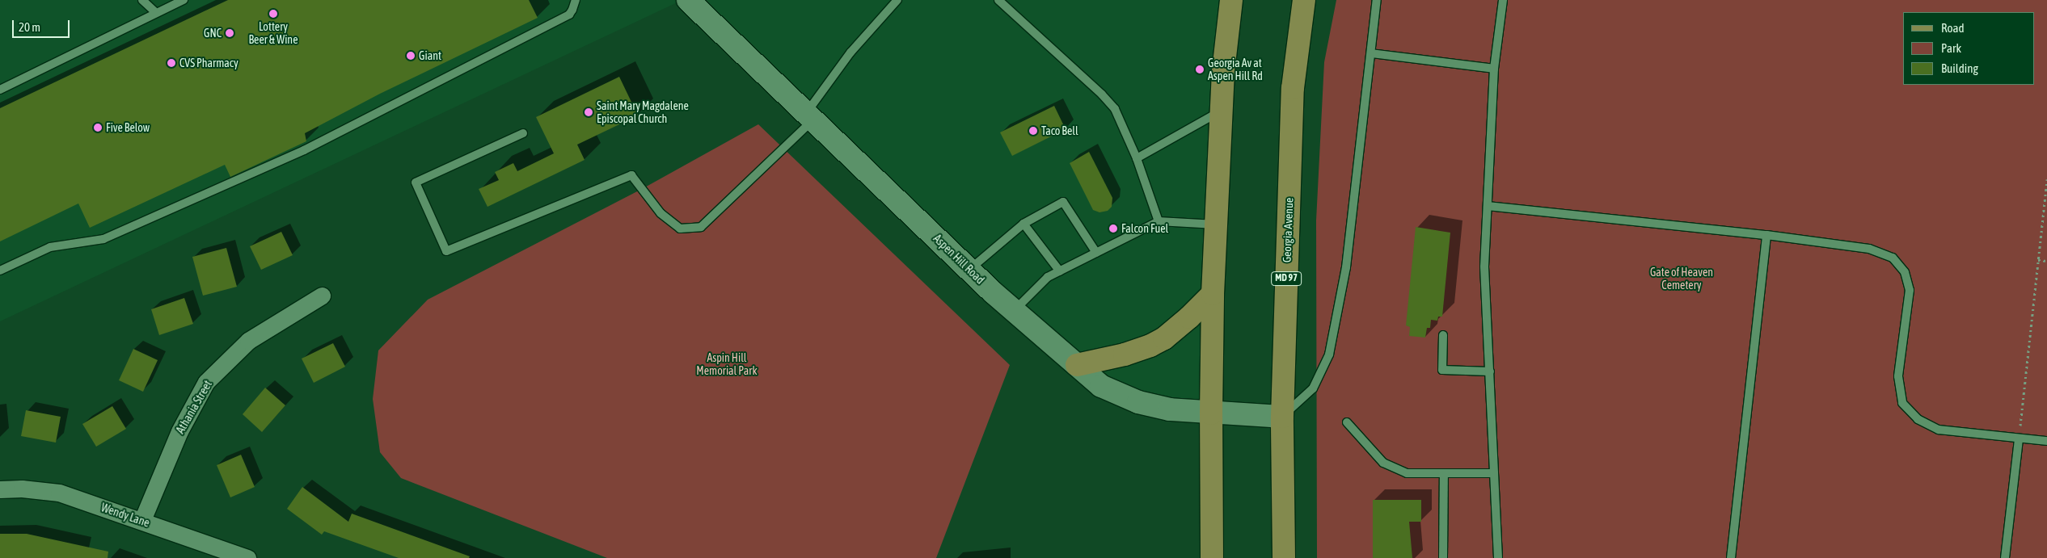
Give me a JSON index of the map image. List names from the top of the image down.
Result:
{
  "streets": {
    "main road": ["Georgia Avenue", "MD 97"],
    "street": ["Aspen Hill Road", "Athania Street", "Wendy Lane"]
  },
  "crossings": [
    ["Georgia Avenue", "Aspen Hill Road"],
    ["Athania Street", "Wendy Lane"]
  ],
  "parks": ["Gate of Heaven Cemetery", "Aspin Hill Memorial Park"],
  "places": [
    "Lottery Beer & Wine",
    "GNC",
    "Giant",
    "CVS Pharmacy",
    "Georgia Av at Aspen Hill Rd",
    "Saint Mary Magdalene Episcopal Church",
    "Five Below",
    "Taco Bell",
    "Falcon Fuel"
  ],
  "legend": ["Road", "Park", "Building"],
  "scale_bar": "20 m"
}
